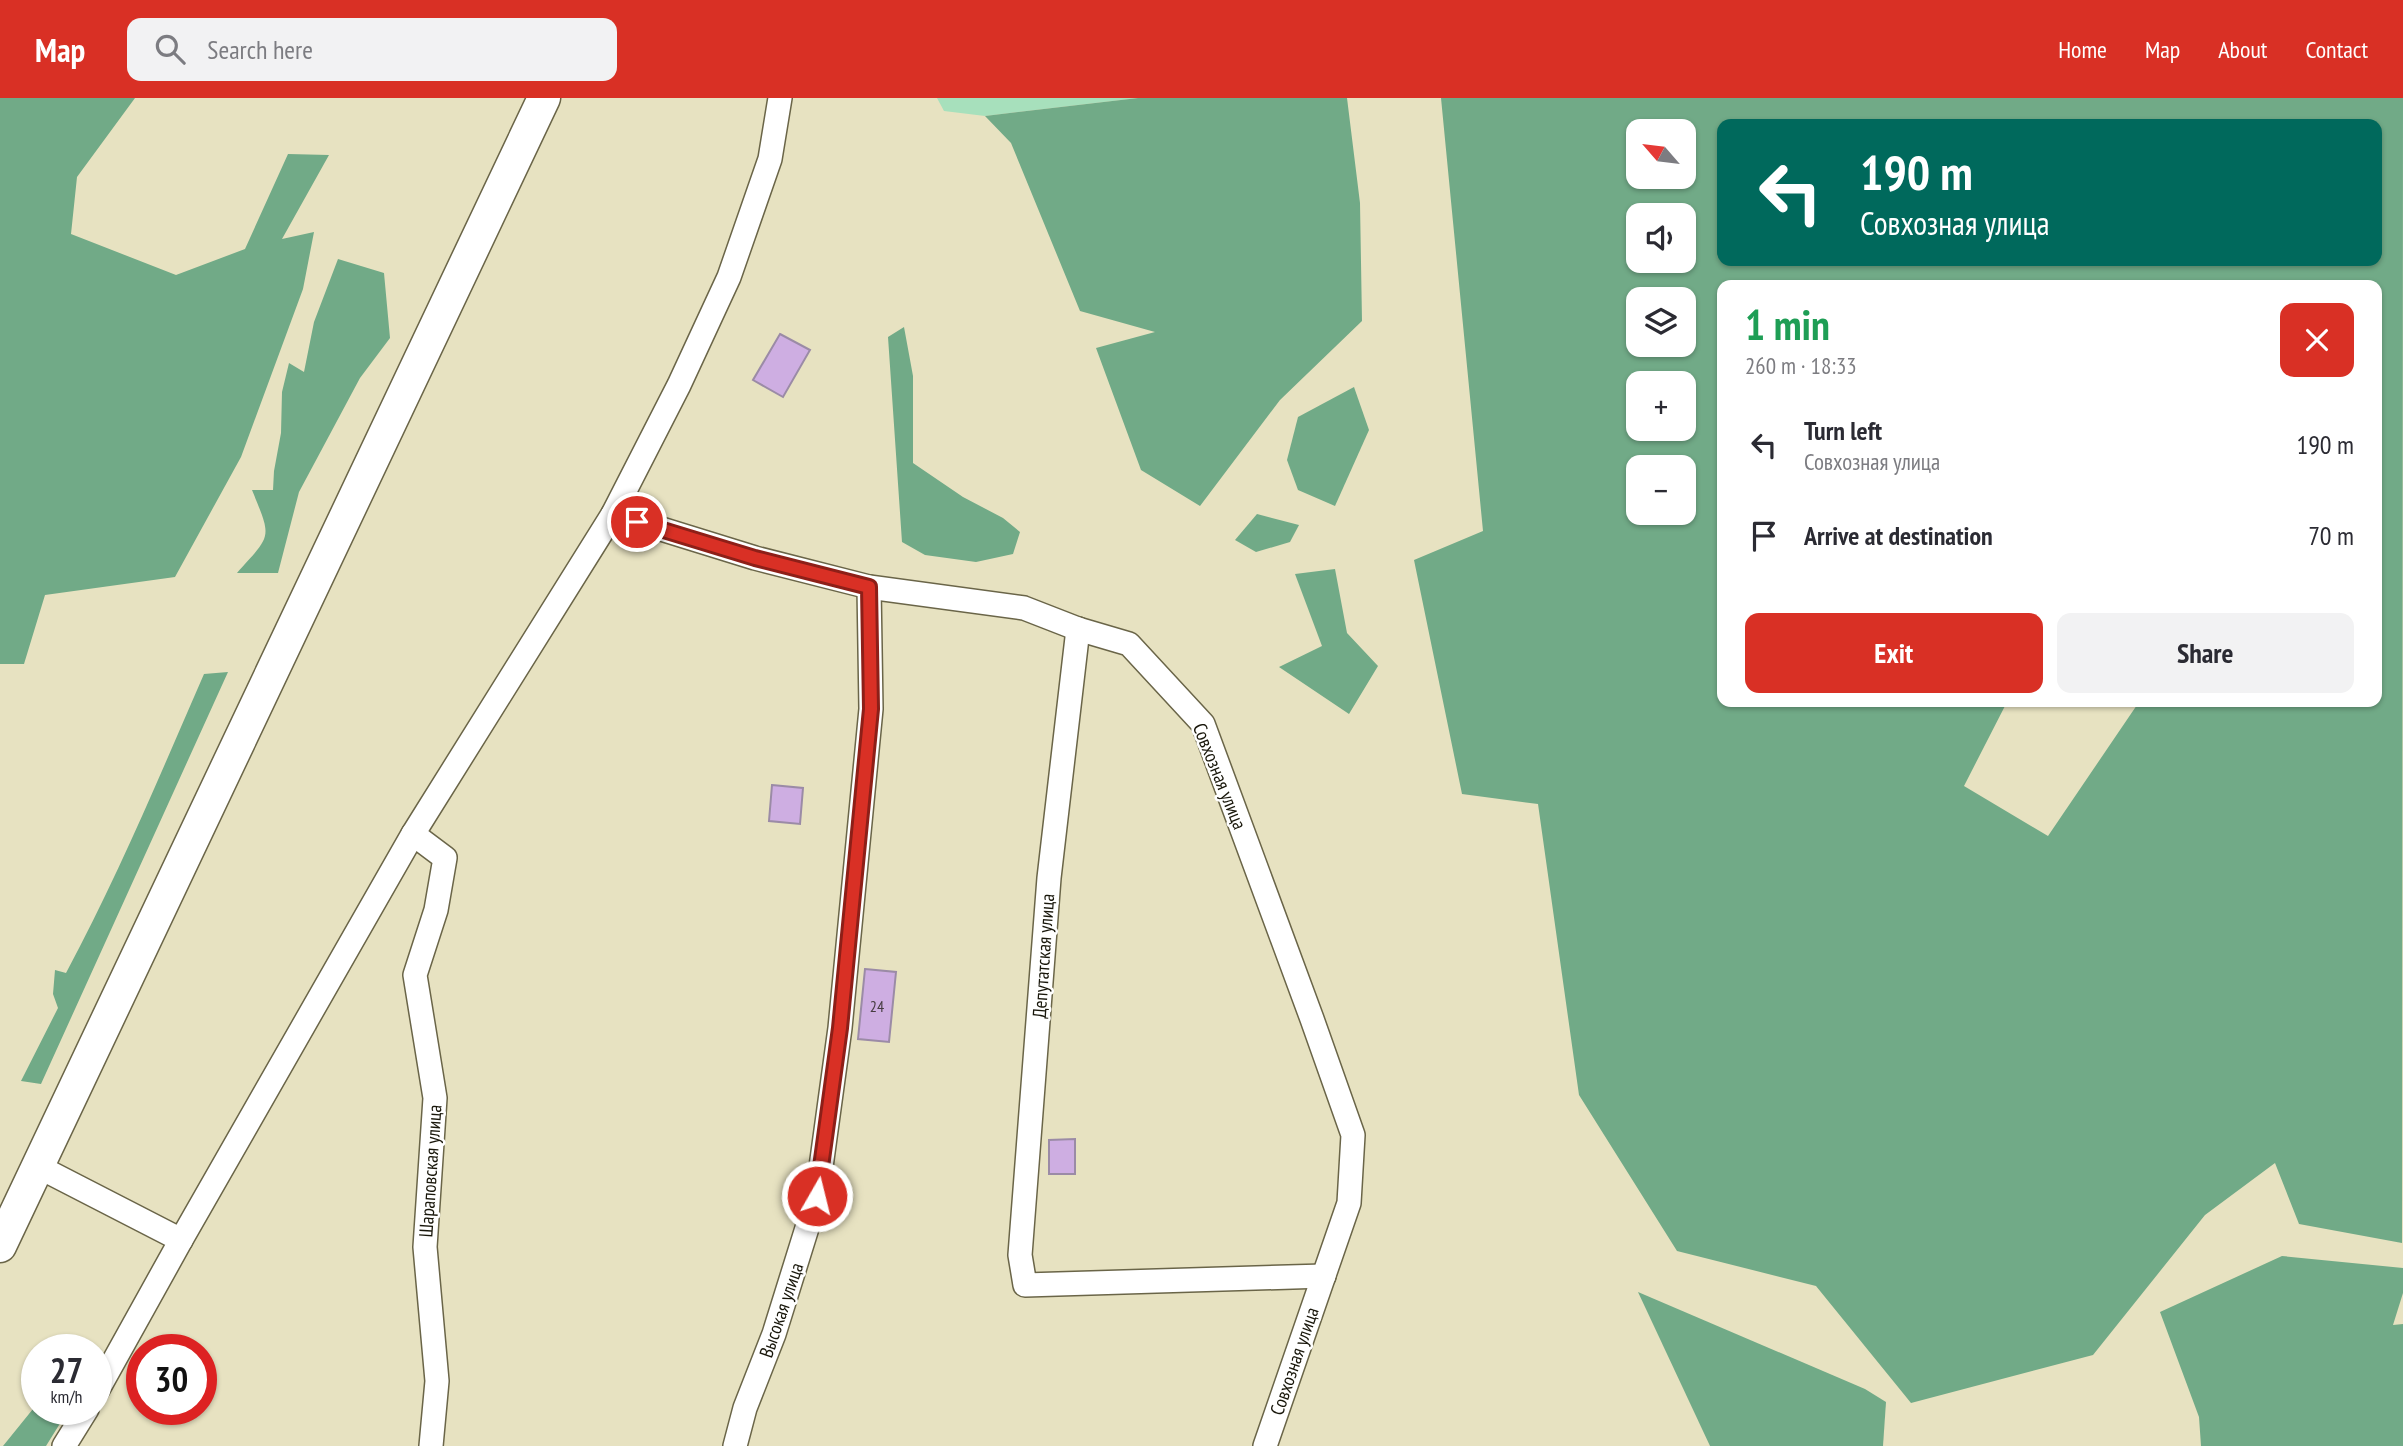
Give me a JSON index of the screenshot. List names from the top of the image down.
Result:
{
  "streets": {
    "street": [
      "Совхозная улица",
      "Депутатская улица",
      "Шараповская улица",
      "Высокая улица"
    ]
  },
  "crossings": [
    ["Совхозная улица", "Депутатская улица"],
    ["Совхозная улица", "Высокая улица"]
  ],
  "house_numbers": ["24"],
  "north": "top left",
  "page": {
    "header": "Map",
    "search": "Search here",
    "nav": [
      "Home",
      "Map",
      "About",
      "Contact"
    ],
    "map_buttons": ["+", "−"],
    "turn": ["190 m", "Совхозная улица"],
    "heading": ["1 min", "260 m · 18:33"],
    "list": [
      {
        "name": "Turn left",
        "note": "Совхозная улица",
        "value": "190 m"
      },
      {
        "name": "Arrive at destination",
        "value": "70 m"
      }
    ],
    "buttons": ["Exit", "Share"],
    "speed": "27 km/h",
    "limit": "30"
  }
}
